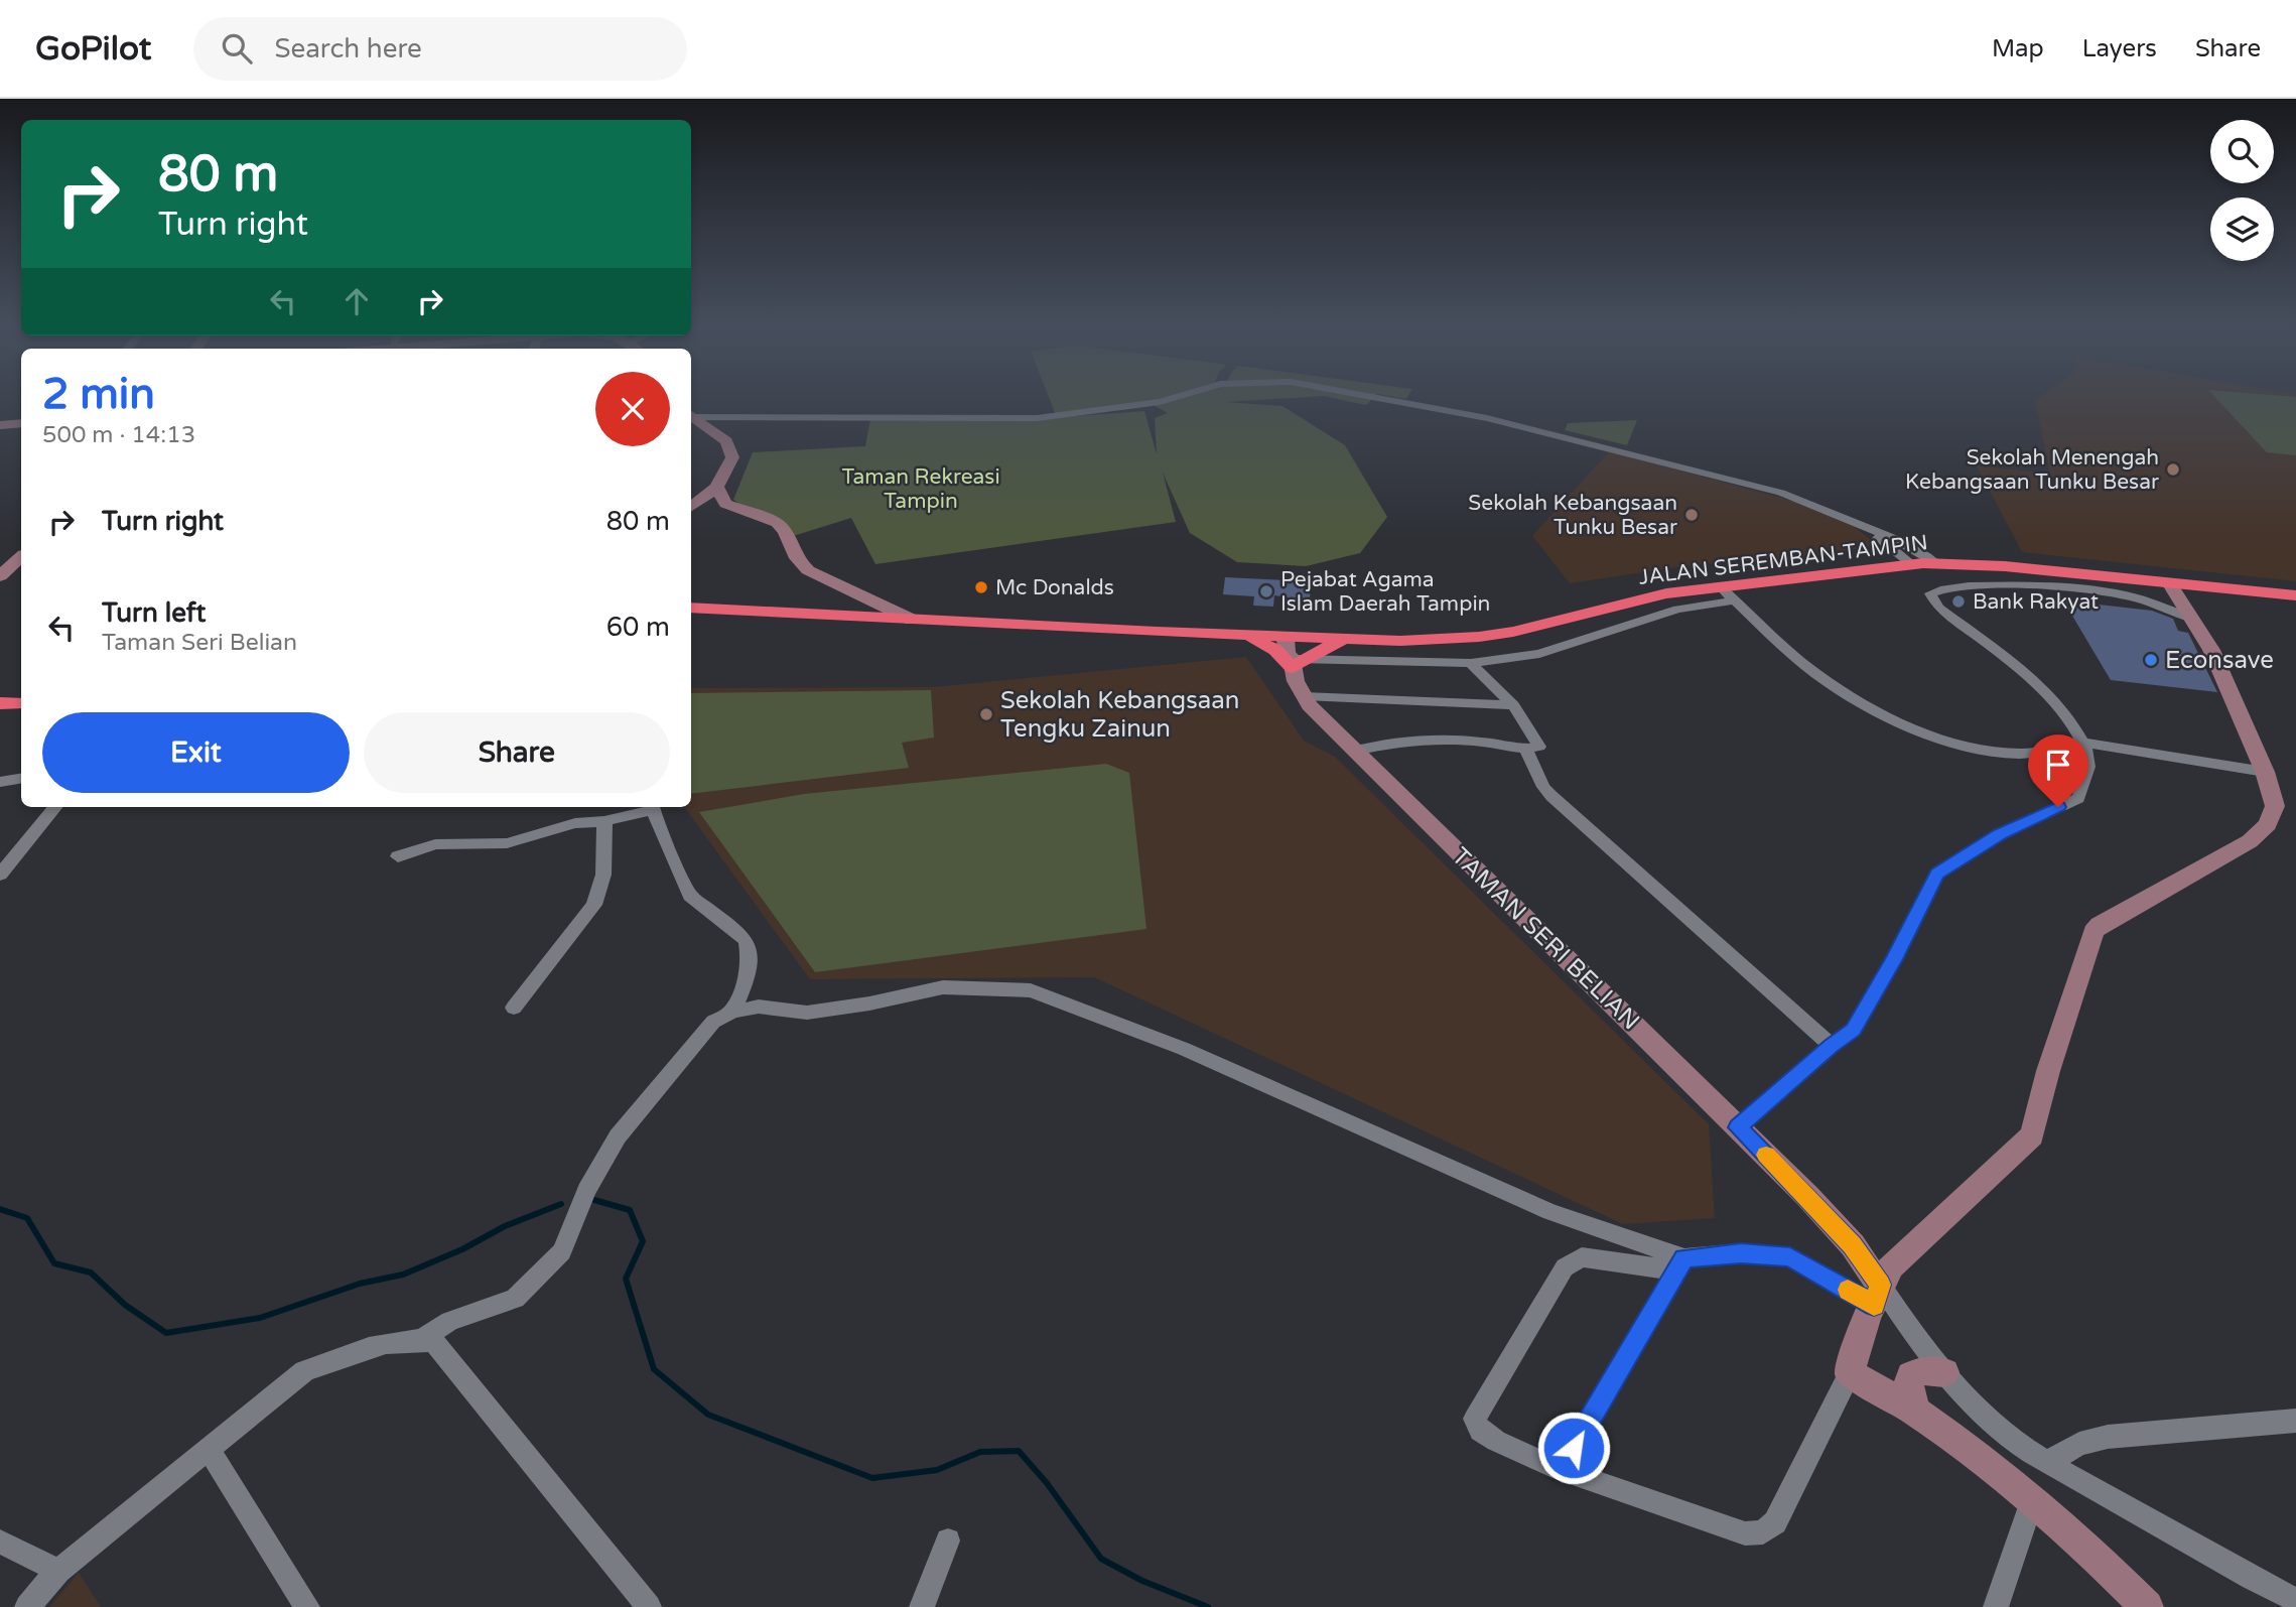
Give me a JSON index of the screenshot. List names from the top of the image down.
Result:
{
  "streets": {
    "highway": ["JALAN SEREMBAN-TAMPIN"],
    "street": ["TAMAN SERI BELIAN"]
  },
  "parks": ["Taman Rekreasi Tampin"],
  "places": [
    "Sekolah Menengah Kebangsaan Tunku Besar",
    "Sekolah Kebangsaan Tunku Besar",
    "Mc Donalds",
    "Pejabat Agama Islam Daerah Tampin",
    "Bank Rakyat",
    "Econsave",
    "Sekolah Kebangsaan Tengku Zainun"
  ],
  "page": {
    "header": "GoPilot",
    "search": "Search here",
    "nav": ["Map", "Layers", "Share"],
    "turn": ["80 m", "Turn right"],
    "heading": ["2 min", "500 m · 14:13"],
    "list": [
      {
        "name": "Turn right",
        "value": "80 m"
      },
      {
        "name": "Turn left",
        "note": "Taman Seri Belian",
        "value": "60 m"
      }
    ],
    "buttons": ["Exit", "Share"]
  }
}
